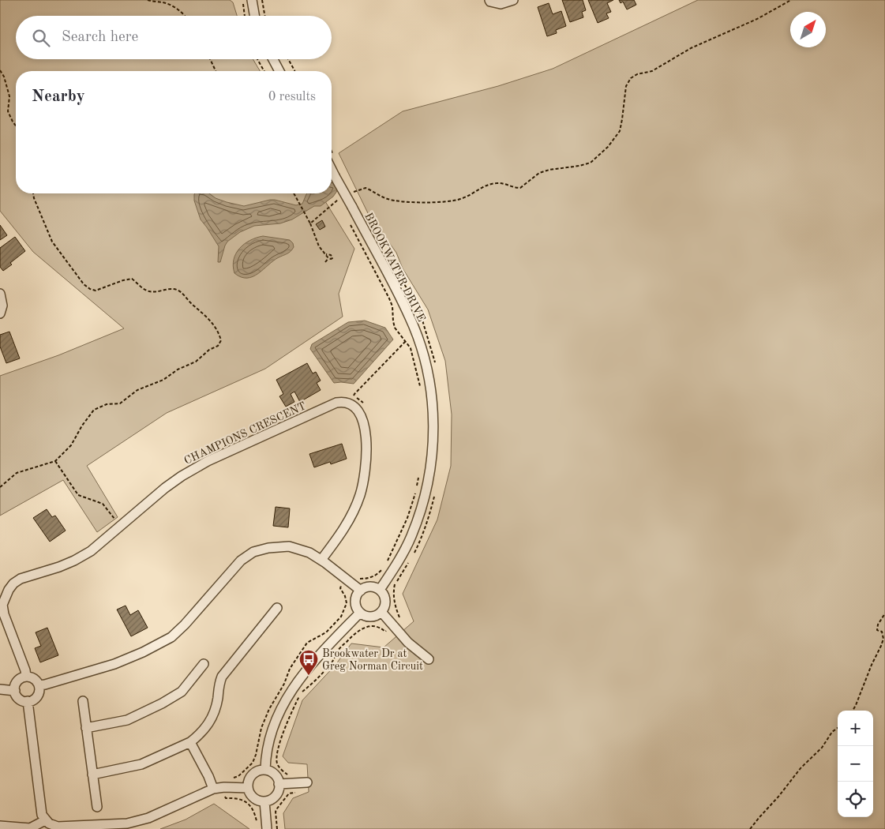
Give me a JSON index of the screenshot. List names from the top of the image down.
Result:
{
  "streets": {
    "street": ["BROOKWATER DRIVE", "CHAMPIONS CRESCENT"]
  },
  "places": {
    "bus stop": ["Brookwater Dr at Greg Norman Circuit"]
  },
  "north": "top right",
  "page": {
    "search": "Search here",
    "heading": ["Nearby", "0 results"],
    "map_buttons": ["+", "−"]
  }
}
